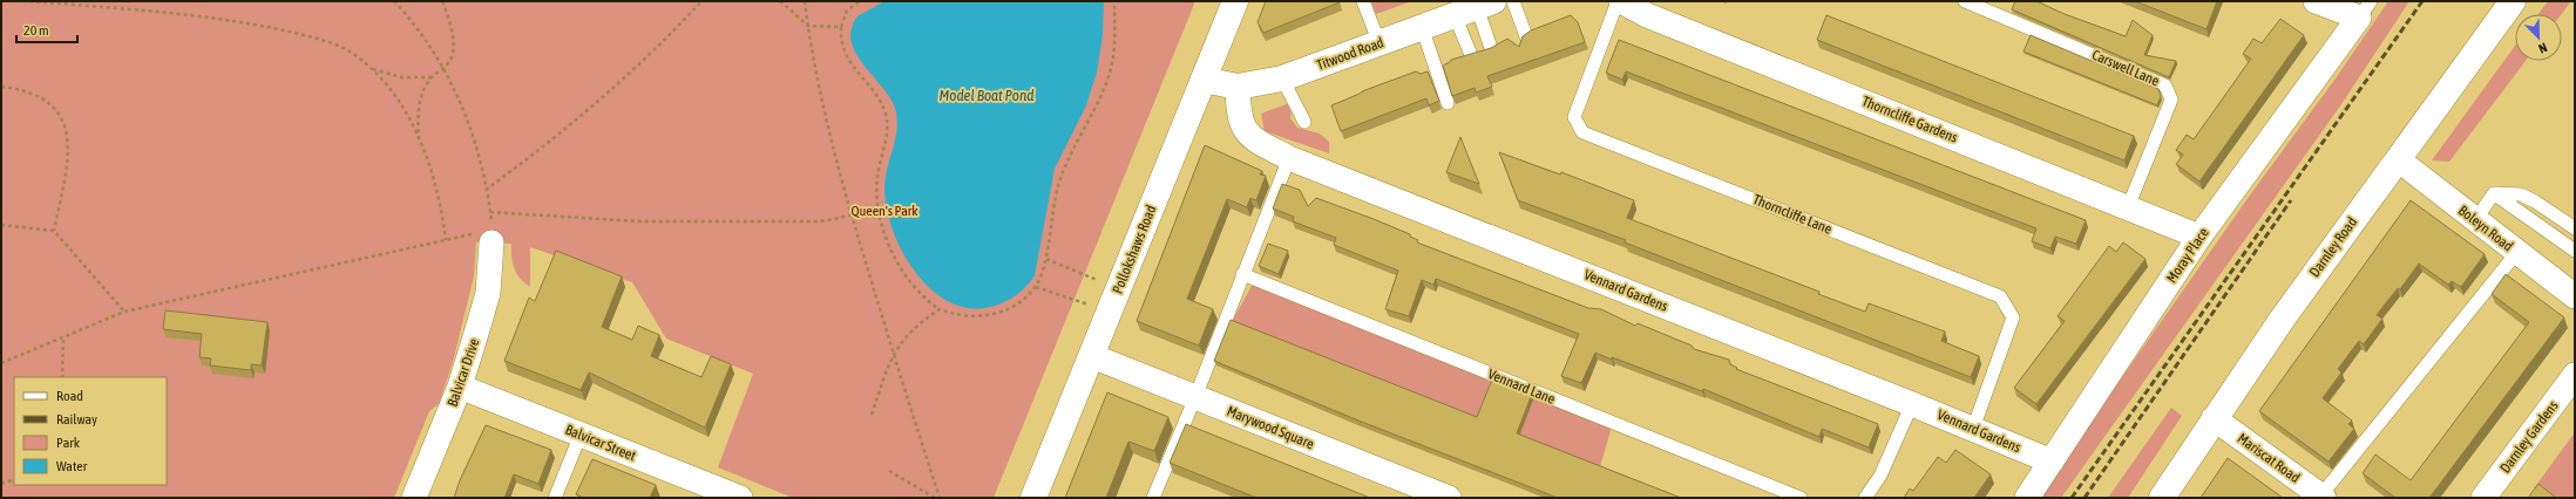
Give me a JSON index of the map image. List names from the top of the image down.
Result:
{
  "streets": {
    "main road": ["Titwood Road", "Darnley Road", "Pollokshaws Road"],
    "street": [
      "Thorncliffe Gardens",
      "Boleyn Road",
      "Moray Place",
      "Vennard Gardens",
      "Balvicar Drive",
      "Marywood Square",
      "Darnley Gardens",
      "Balvicar Street",
      "Mariscat Road"
    ],
    "lane": ["Carswell Lane", "Thorncliffe Lane", "Vennard Lane"]
  },
  "crossings": [
    ["Titwood Road", "Pollokshaws Road"],
    ["Titwood Road", "Vennard Gardens"],
    ["Carswell Lane", "Thorncliffe Gardens"],
    ["Thorncliffe Gardens", "Moray Place"],
    ["Thorncliffe Lane", "Vennard Gardens"],
    ["Boleyn Road", "Darnley Road"],
    ["Darnley Road", "Mariscat Road"],
    ["Pollokshaws Road", "Marywood Square"],
    ["Moray Place", "Vennard Gardens"],
    ["Balvicar Drive", "Balvicar Street"]
  ],
  "water": ["Model Boat Pond"],
  "parks": ["Queen's Park"],
  "legend": [
    "Road",
    "Railway",
    "Park",
    "Water"
  ],
  "scale_bar": "20 m",
  "north": "bottom right"
}
